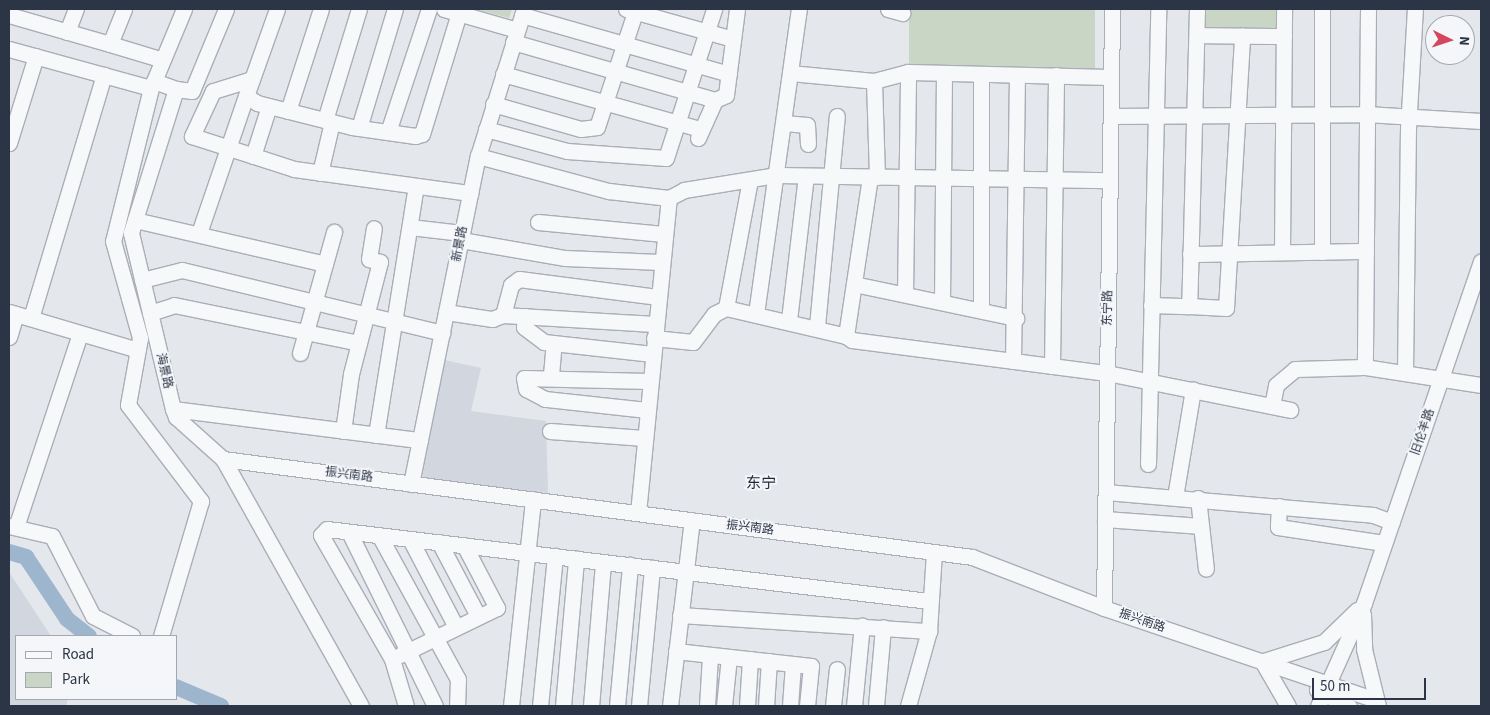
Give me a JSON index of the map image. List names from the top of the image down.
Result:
{
  "streets": {
    "street": [
      "新景路",
      "东宁路",
      "海景路",
      "旧伦羊路",
      "振兴南路"
    ]
  },
  "crossings": [
    ["新景路", "振兴南路"],
    ["东宁路", "振兴南路"],
    ["海景路", "振兴南路"]
  ],
  "districts": ["东宁"],
  "legend": ["Road", "Park"],
  "scale_bar": "50 m",
  "north": "right"
}
